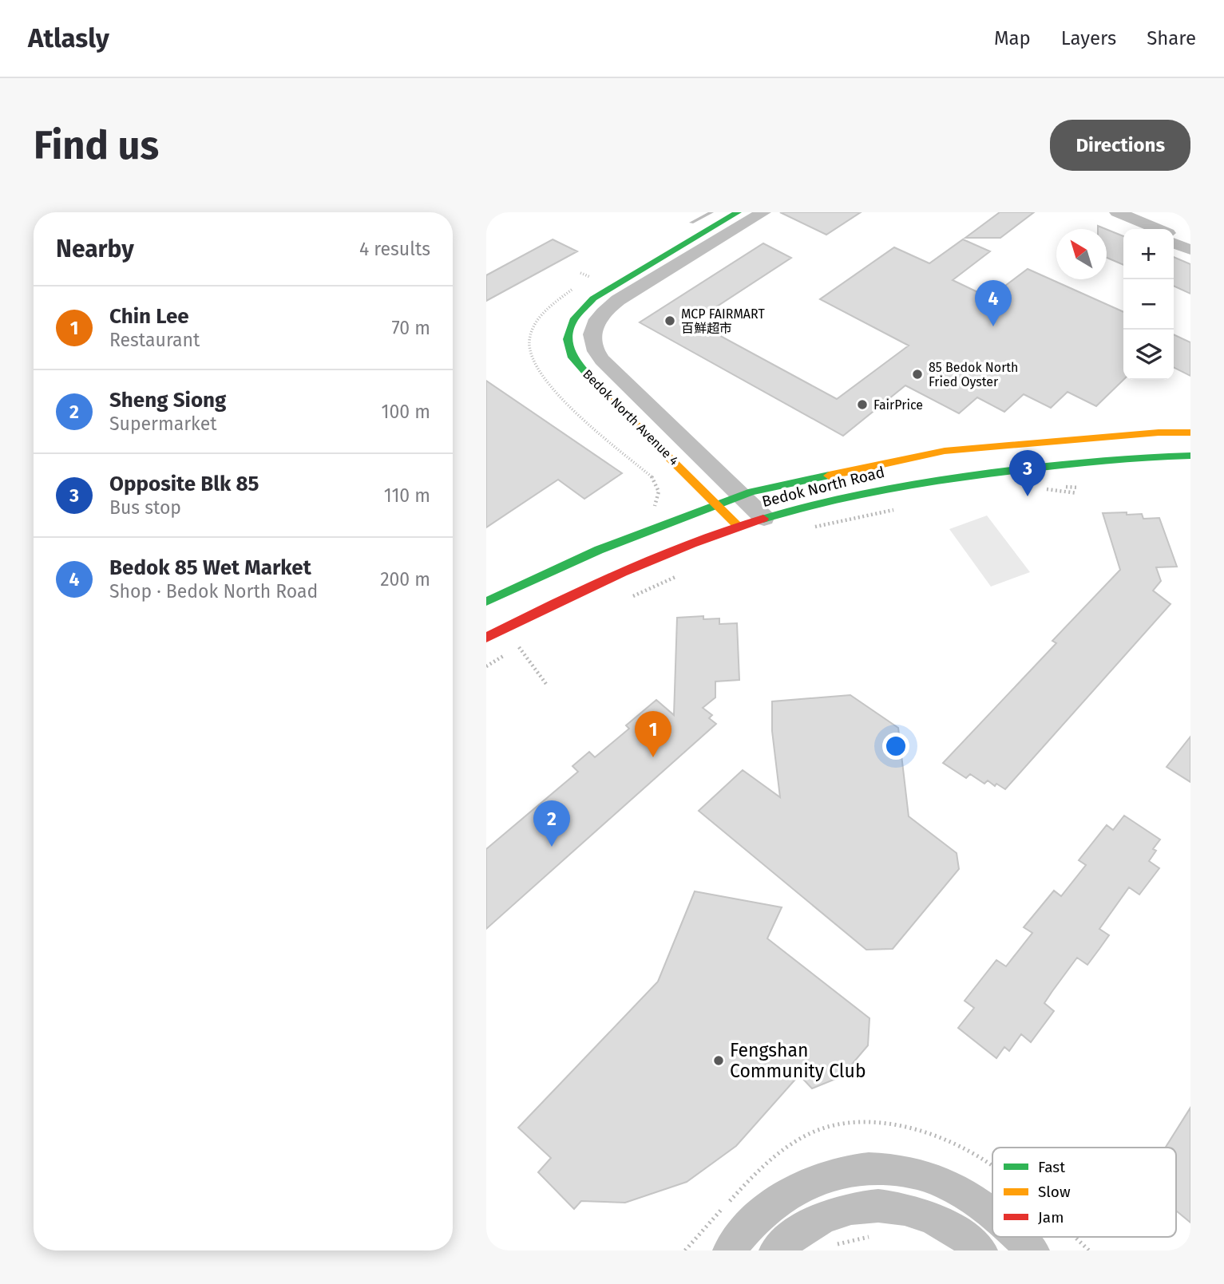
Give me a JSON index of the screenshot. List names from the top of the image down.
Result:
{
  "streets": {
    "main road": ["Bedok North Avenue 4", "Bedok North Road"]
  },
  "crossings": [
    ["Bedok North Avenue 4", "Bedok North Road"]
  ],
  "places": [
    "MCP FAIRMART 百鮮超市",
    "85 Bedok North Fried Oyster",
    "FairPrice",
    "Fengshan Community Club"
  ],
  "legend": ["Fast", "Slow", "Jam"],
  "north": "top left",
  "page": {
    "header": "Atlasly",
    "nav": ["Map", "Layers", "Share"],
    "buttons": "Directions",
    "title": "Find us",
    "heading": ["Nearby", "4 results"],
    "map_buttons": ["+", "−"],
    "pins": [
      "4",
      "3",
      "1",
      "2"
    ],
    "list": [
      {
        "mark": "1",
        "name": "Chin Lee",
        "note": "Restaurant",
        "value": "70 m"
      },
      {
        "mark": "2",
        "name": "Sheng Siong",
        "note": "Supermarket",
        "value": "100 m"
      },
      {
        "mark": "3",
        "name": "Opposite Blk 85",
        "note": "Bus stop",
        "value": "110 m"
      },
      {
        "mark": "4",
        "name": "Bedok 85 Wet Market",
        "note": "Shop · Bedok North Road",
        "value": "200 m"
      }
    ]
  }
}
